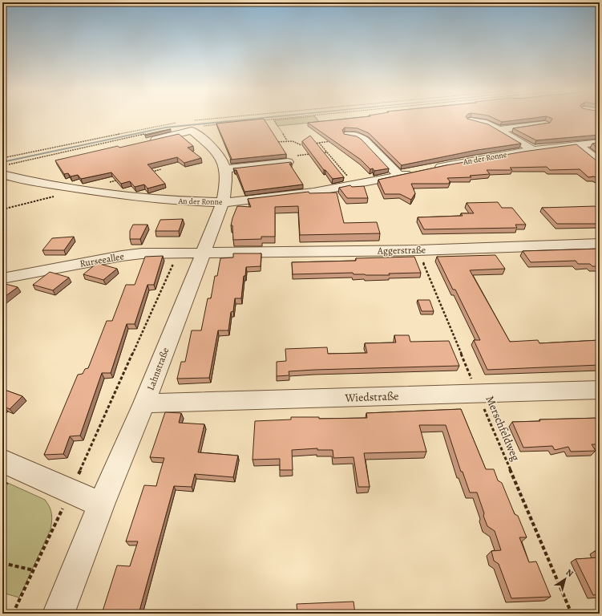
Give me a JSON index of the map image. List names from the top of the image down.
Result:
{
  "streets": {
    "street": [
      "An der Ronne",
      "Aggerstraße",
      "Rurseeallee",
      "Lahnstraße",
      "Wiedstraße"
    ],
    "path": ["Merschfeldweg"]
  },
  "crossings": [
    ["An der Ronne", "Lahnstraße"],
    ["Aggerstraße", "Rurseeallee"],
    ["Aggerstraße", "Lahnstraße"],
    ["Aggerstraße", "Merschfeldweg"],
    ["Rurseeallee", "Lahnstraße"],
    ["Lahnstraße", "Wiedstraße"],
    ["Wiedstraße", "Merschfeldweg"]
  ],
  "north": "top right"
}
